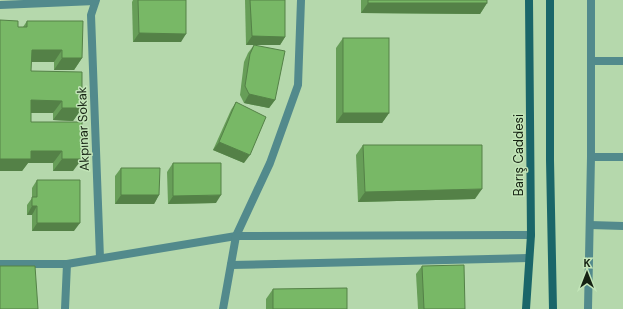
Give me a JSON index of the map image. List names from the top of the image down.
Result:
{
  "streets": {
    "main road": ["Barış Caddesi"],
    "street": ["Akpınar Sokak"]
  },
  "north": "top"
}
